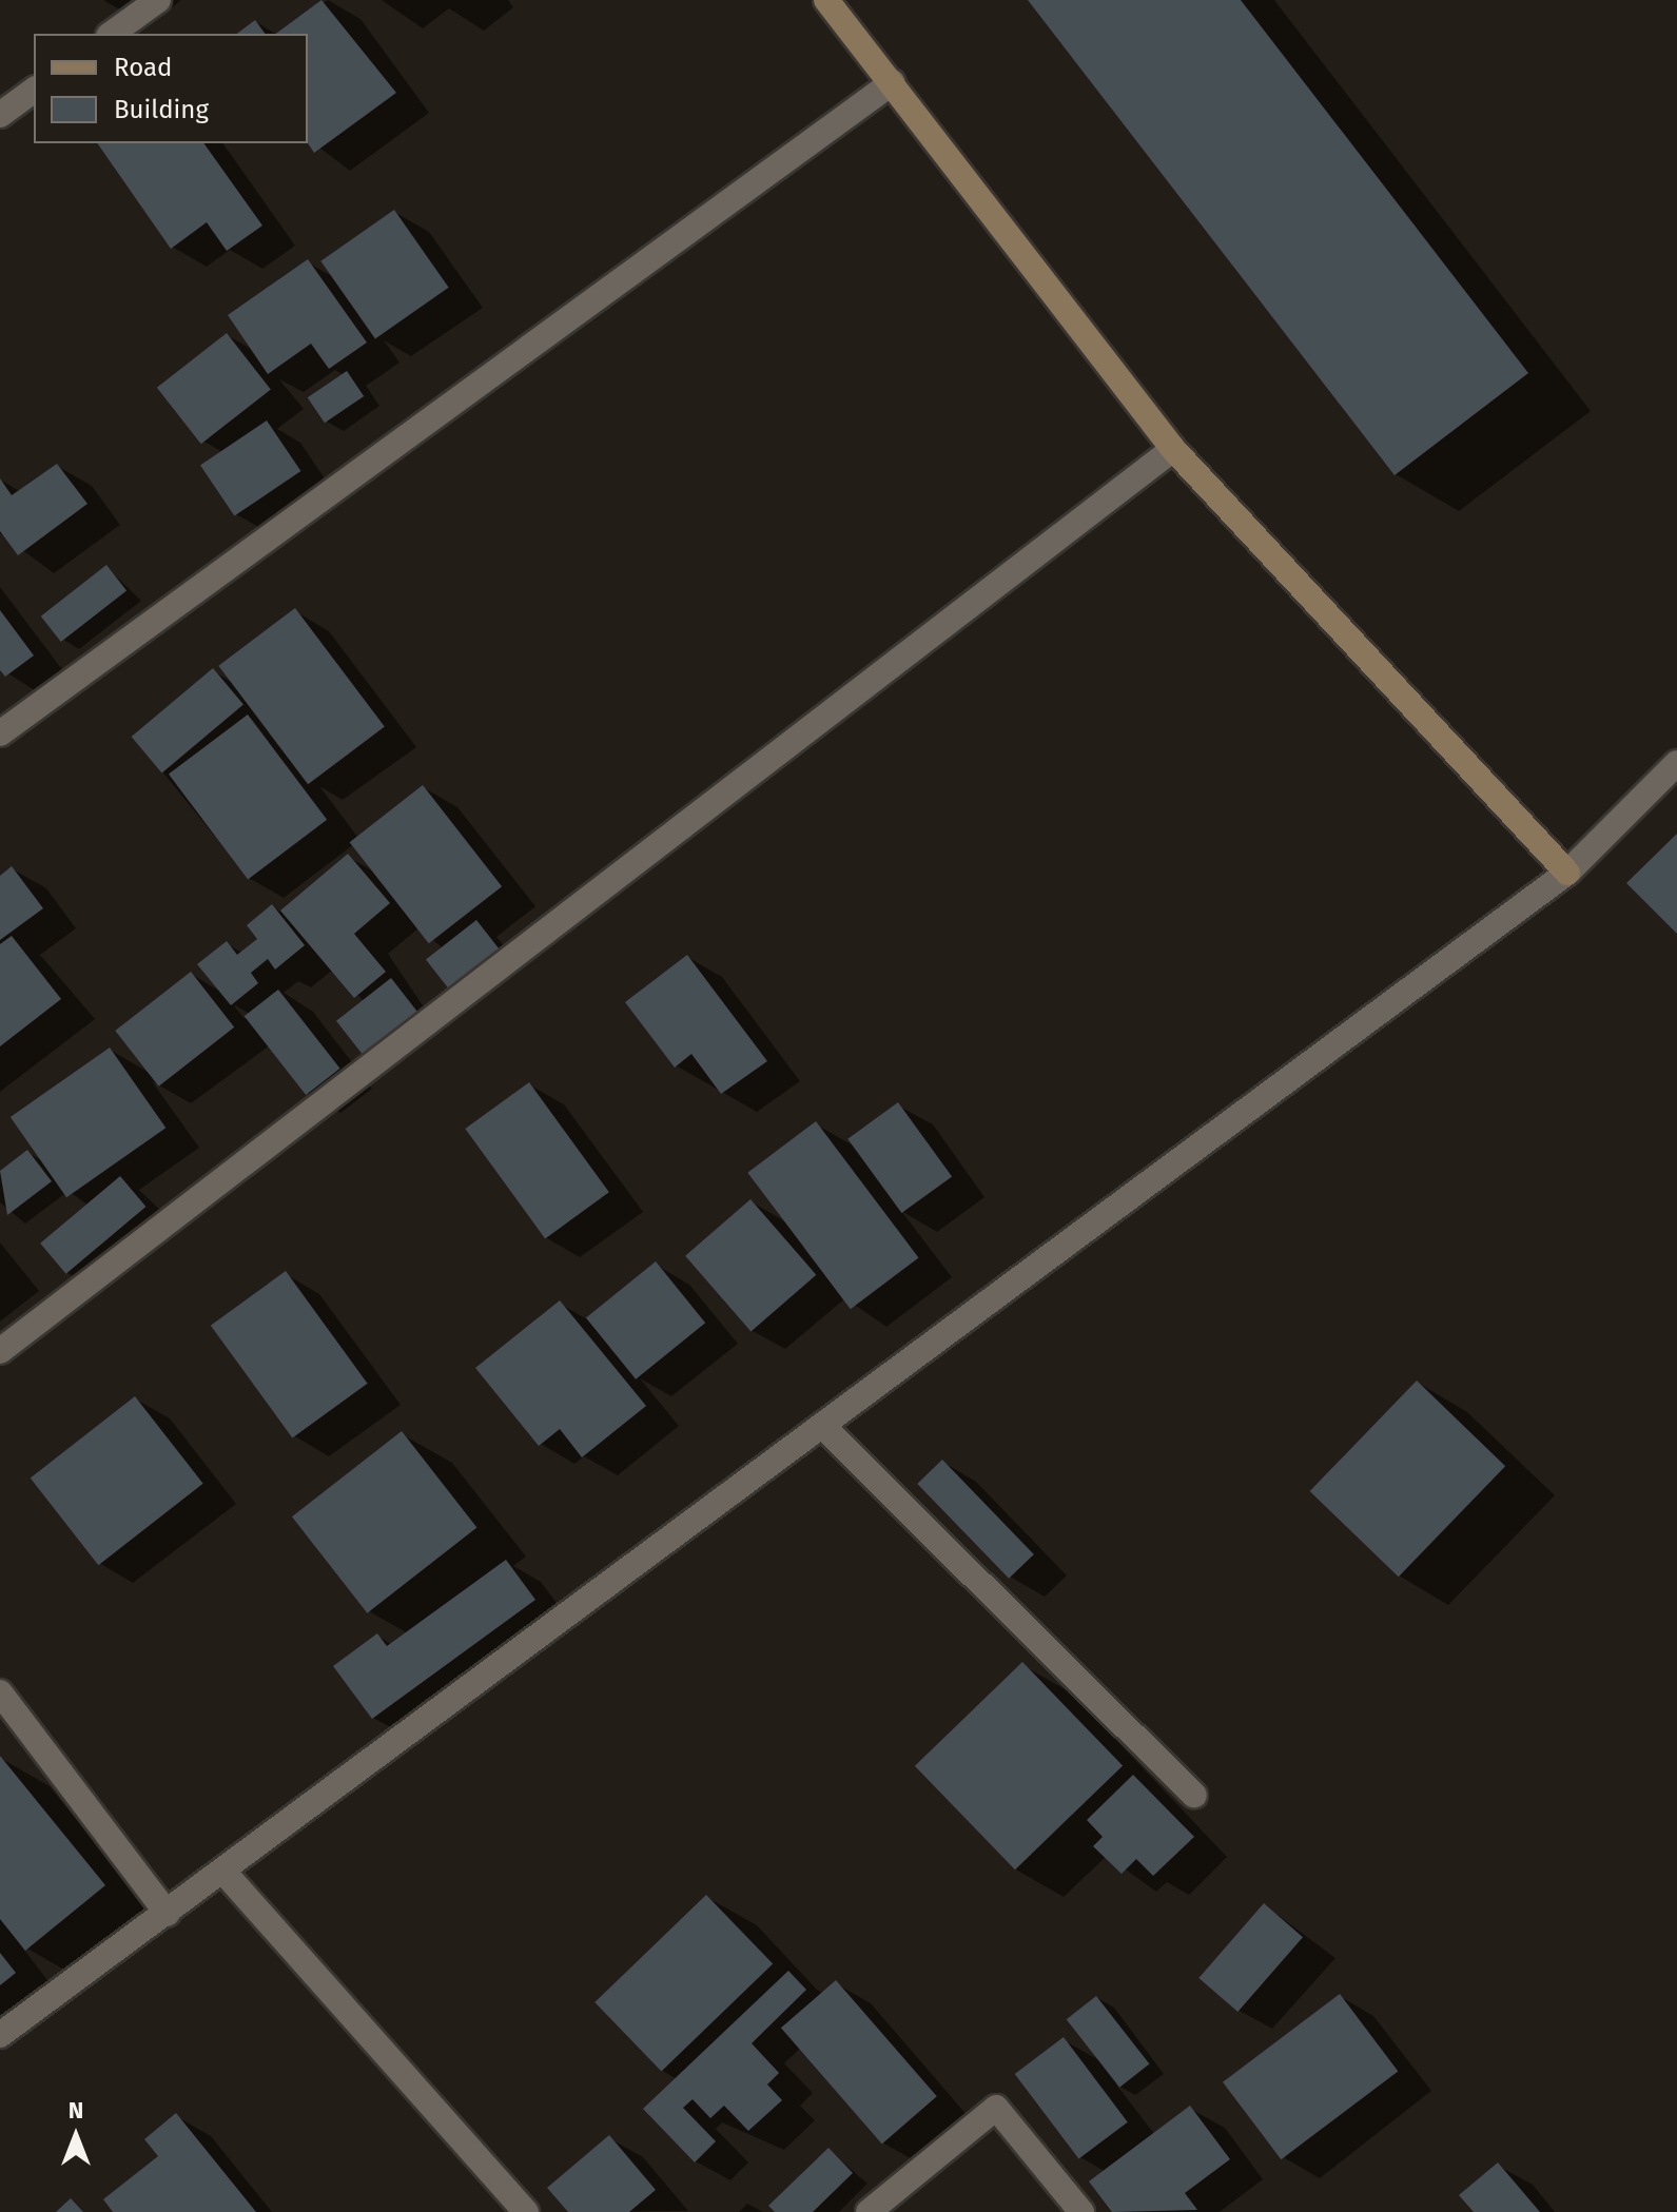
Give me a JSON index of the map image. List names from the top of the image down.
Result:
{
  "legend": ["Road", "Building"],
  "north": "top"
}
